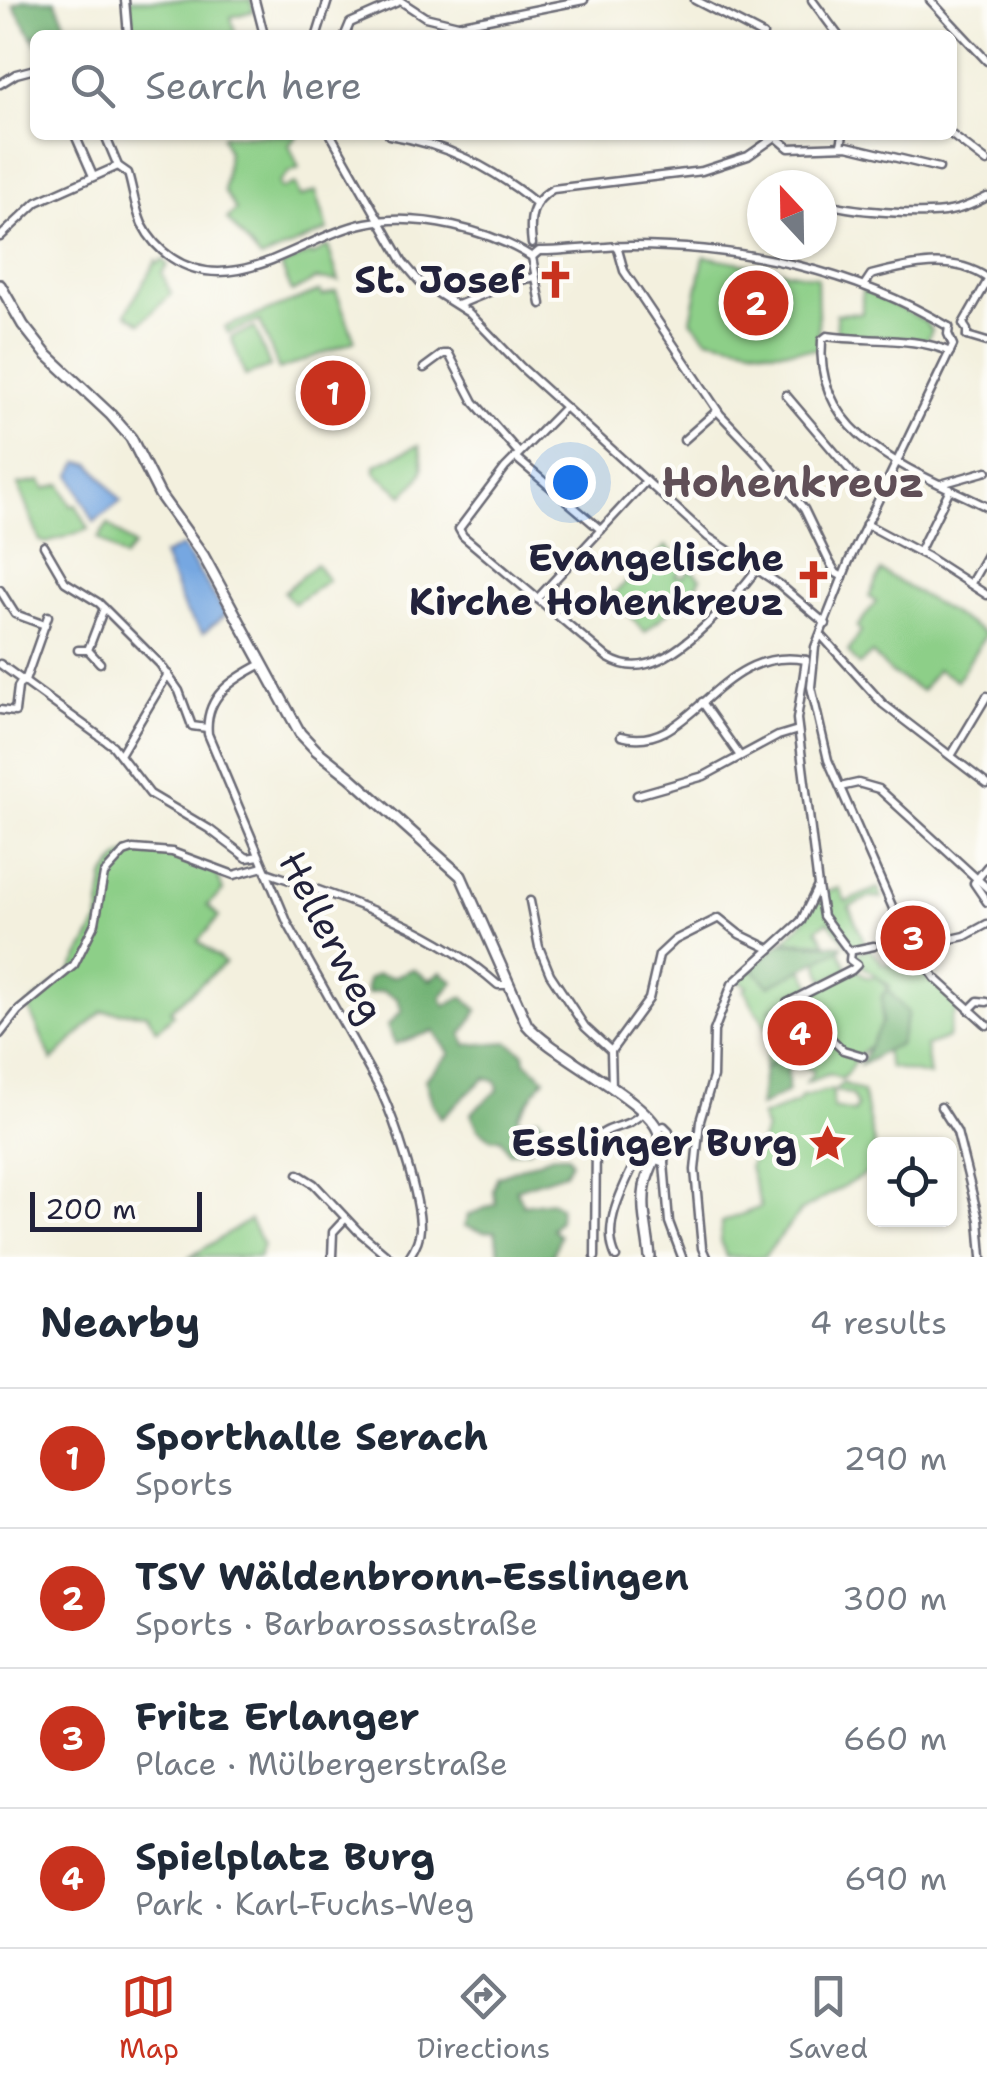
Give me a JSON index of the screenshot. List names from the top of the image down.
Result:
{
  "streets": {
    "street": ["Hellerweg"]
  },
  "districts": ["Hohenkreuz"],
  "places": {
    "church": ["St. Josef", "Evangelische Kirche Hohenkreuz"],
    "place": ["Esslinger Burg"]
  },
  "scale_bar": "200 m",
  "north": "top",
  "page": {
    "search": "Search here",
    "pins": [
      "2",
      "1",
      "3",
      "4"
    ],
    "scale": "200 m",
    "heading": ["Nearby", "4 results"],
    "list": [
      {
        "mark": "1",
        "name": "Sporthalle Serach",
        "note": "Sports",
        "value": "290 m"
      },
      {
        "mark": "2",
        "name": "TSV Wäldenbronn-Esslingen",
        "note": "Sports · Barbarossastraße",
        "value": "300 m"
      },
      {
        "mark": "3",
        "name": "Fritz Erlanger",
        "note": "Place · Mülbergerstraße",
        "value": "660 m"
      },
      {
        "mark": "4",
        "name": "Spielplatz Burg",
        "note": "Park · Karl-Fuchs-Weg",
        "value": "690 m"
      }
    ],
    "nav": ["Map", "Directions", "Saved"]
  }
}
